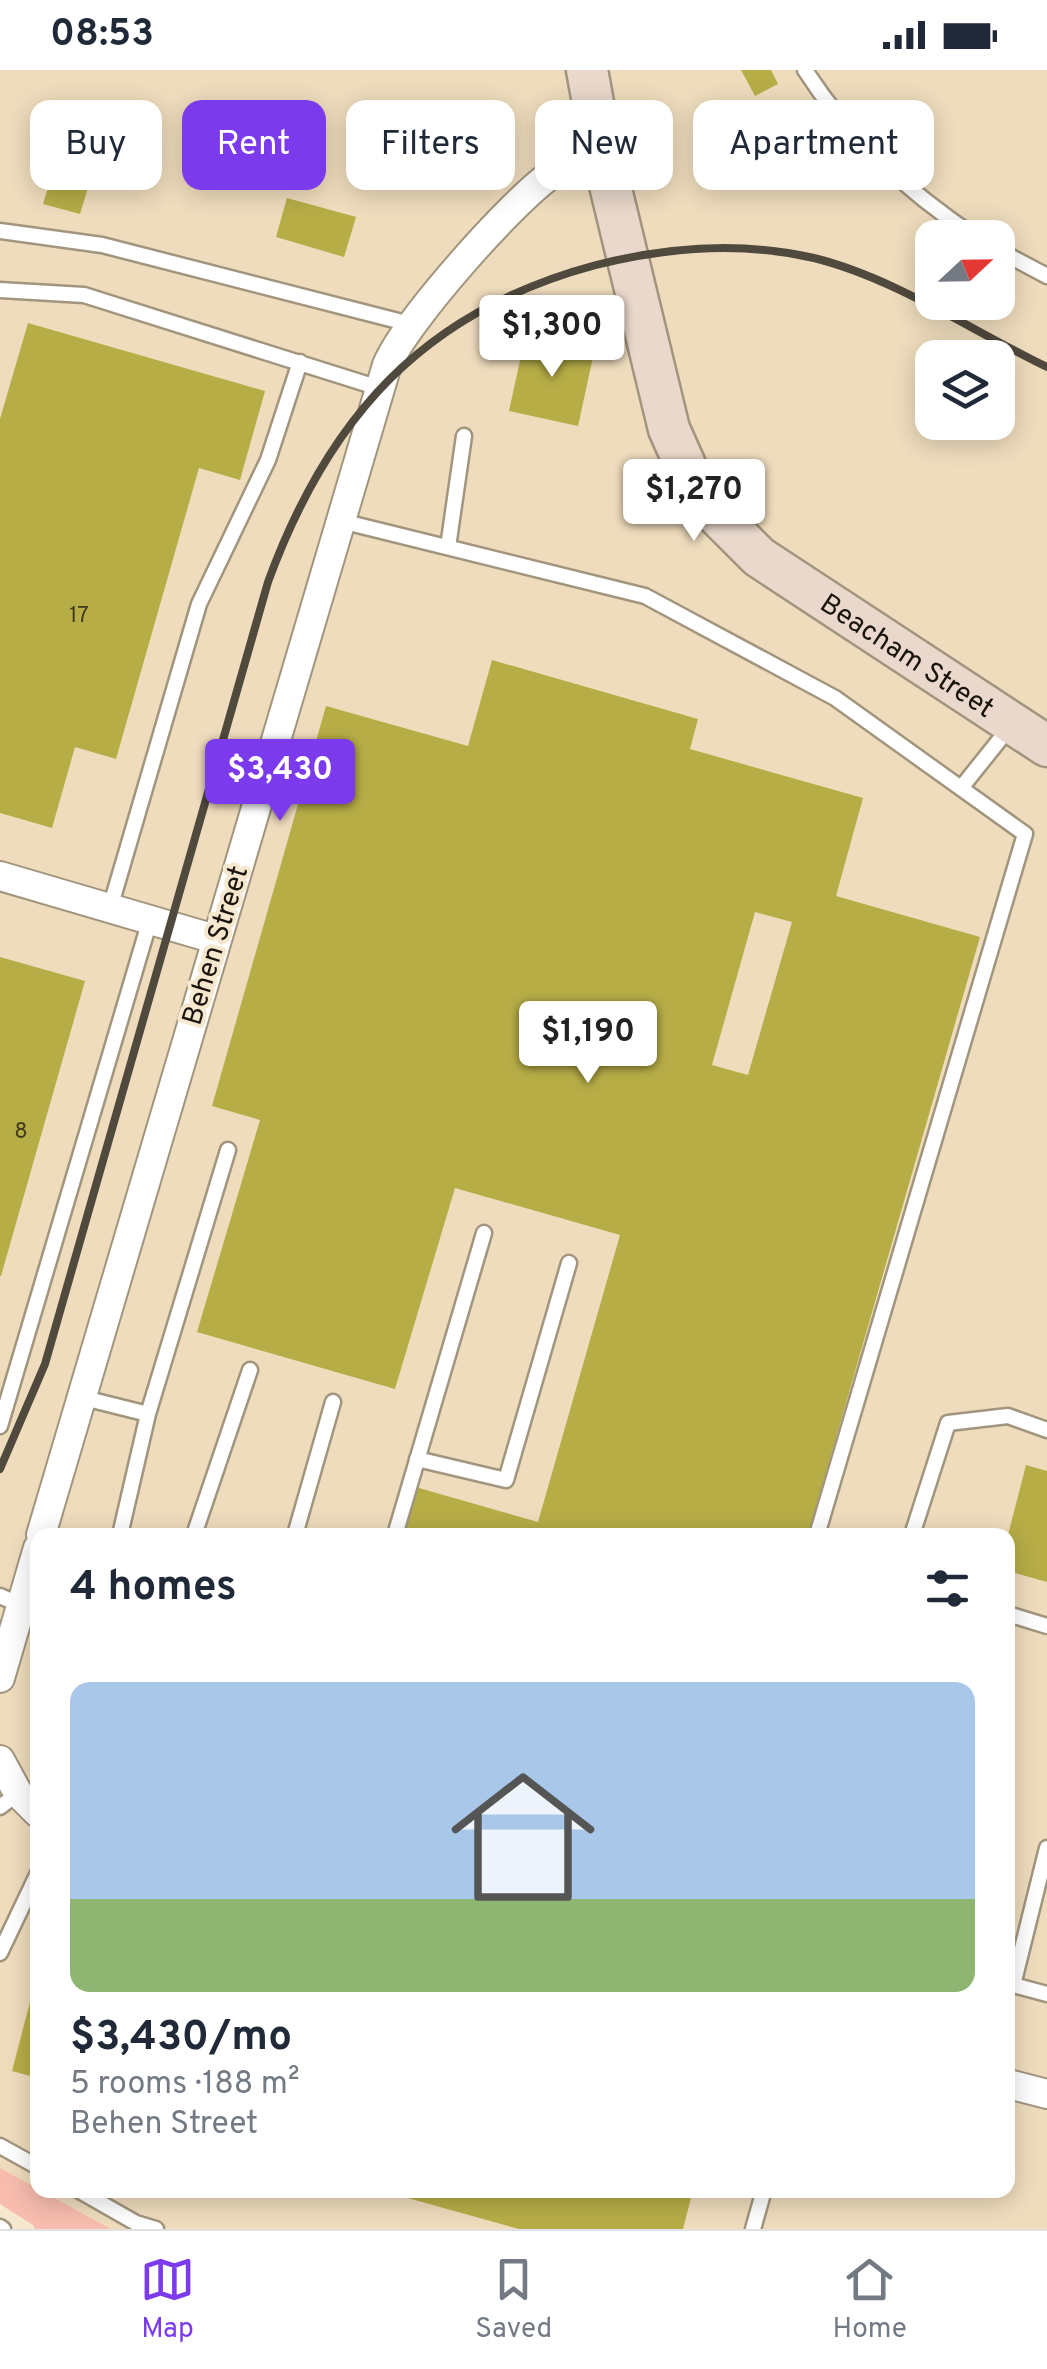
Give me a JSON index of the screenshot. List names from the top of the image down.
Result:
{
  "streets": {
    "main road": ["Beacham Street"],
    "street": ["Behen Street"]
  },
  "house_numbers": ["17", "8"],
  "north": "right",
  "page": {
    "status": "08:53",
    "chip": [
      "Buy",
      "Rent",
      "Filters",
      "New",
      "Apartment"
    ],
    "price": [
      "$1,300",
      "$1,270",
      "$3,430",
      "$1,190"
    ],
    "heading": "4 homes",
    "list": [
      {
        "name": "$3,430/mo",
        "note": "5 rooms · 188 m² · Behen Street"
      }
    ],
    "tabs": ["Map", "Saved", "Home"]
  }
}
